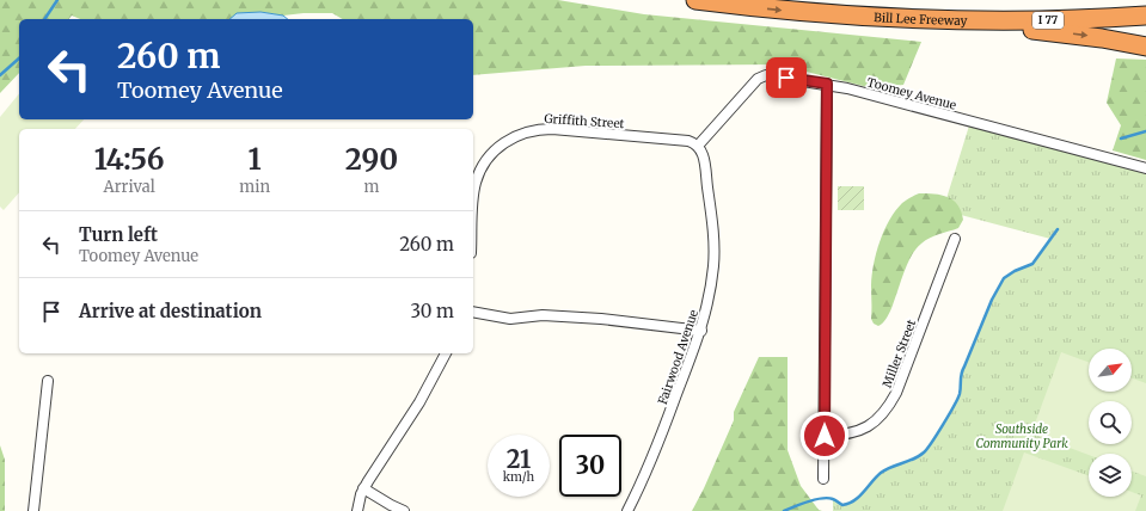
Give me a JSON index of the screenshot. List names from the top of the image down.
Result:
{
  "streets": {
    "highway": ["Bill Lee Freeway", "I 77"],
    "street": [
      "Toomey Avenue",
      "Griffith Street",
      "Miller Street",
      "Fairwood Avenue"
    ]
  },
  "crossings": [
    ["Toomey Avenue", "Griffith Street"],
    ["Toomey Avenue", "Fairwood Avenue"],
    ["Griffith Street", "Fairwood Avenue"]
  ],
  "one_way": ["Bill Lee Freeway"],
  "parks": ["Southside Community Park"],
  "north": "top right",
  "page": {
    "turn": ["260 m", "Toomey Avenue"],
    "eta": [
      "14:56",
      "Arrival",
      "1",
      "min",
      "290",
      "m"
    ],
    "list": [
      {
        "name": "Turn left",
        "note": "Toomey Avenue",
        "value": "260 m"
      },
      {
        "name": "Arrive at destination",
        "value": "30 m"
      }
    ],
    "speed": "21 km/h",
    "limit": "30"
  }
}
